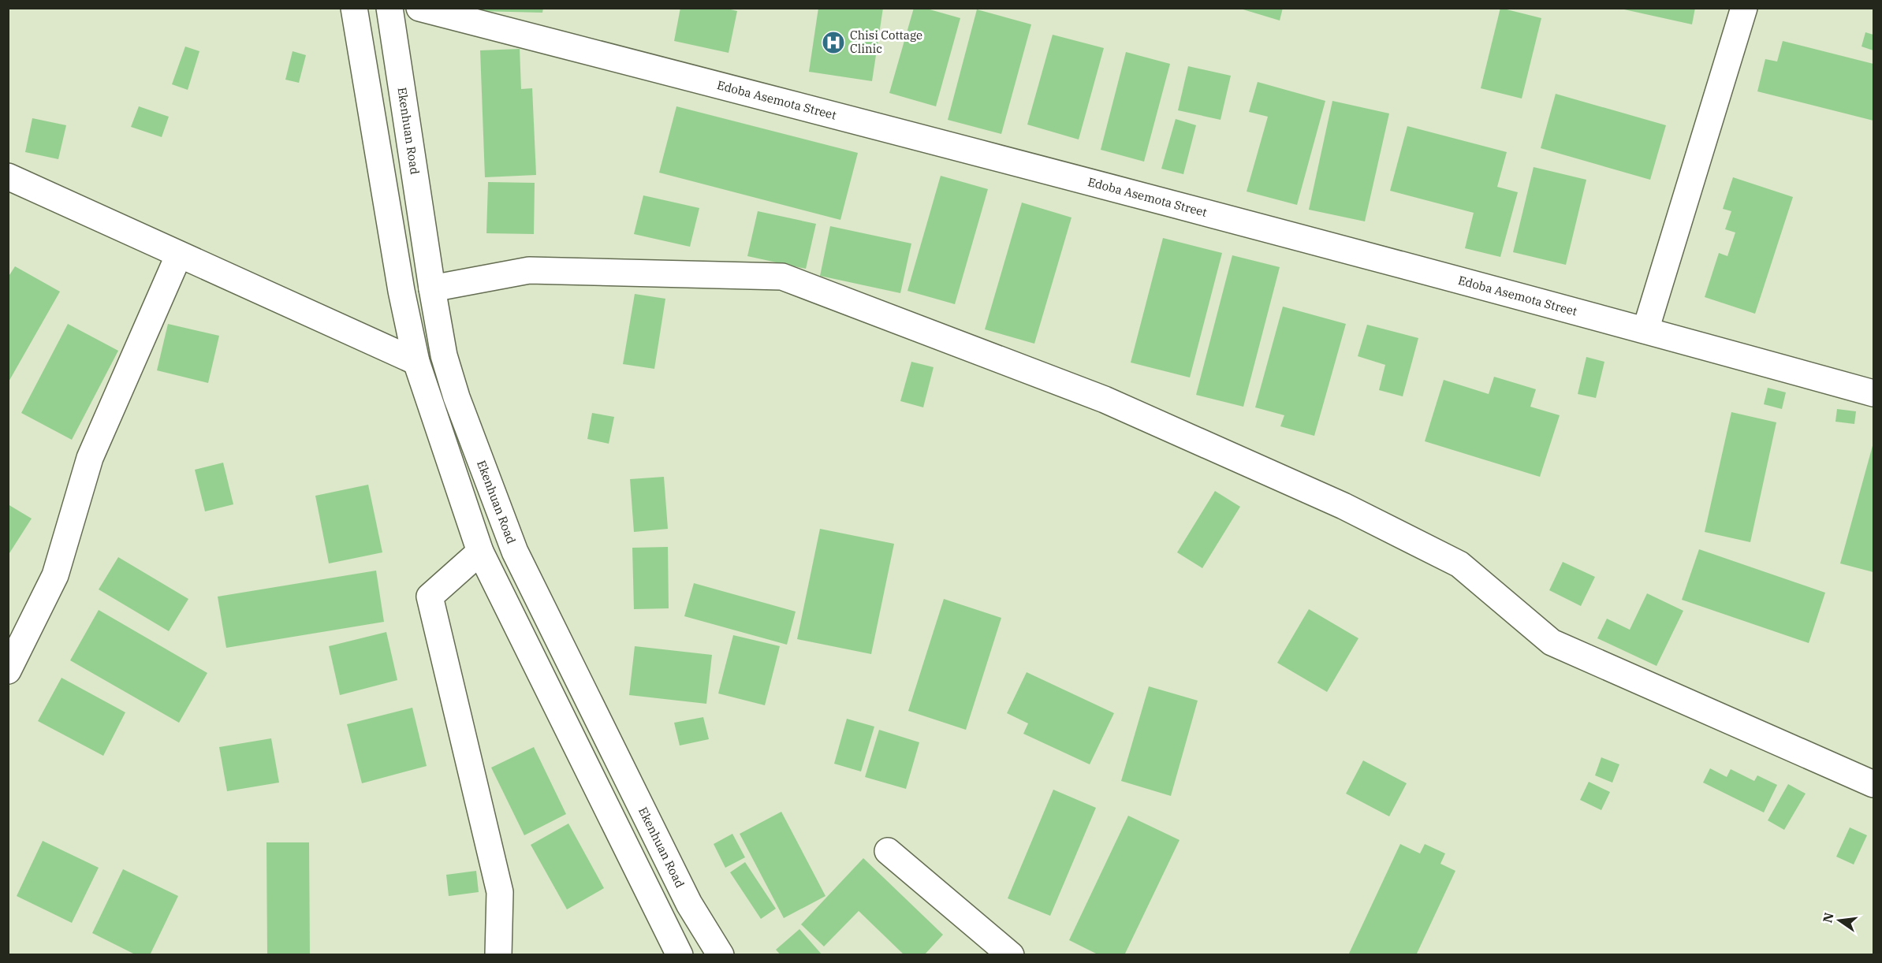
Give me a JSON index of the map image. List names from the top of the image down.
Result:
{
  "streets": {
    "street": ["Edoba Asemota Street", "Ekenhuan Road"]
  },
  "places": {
    "hospital": ["Chisi Cottage Clinic"]
  },
  "north": "left"
}
